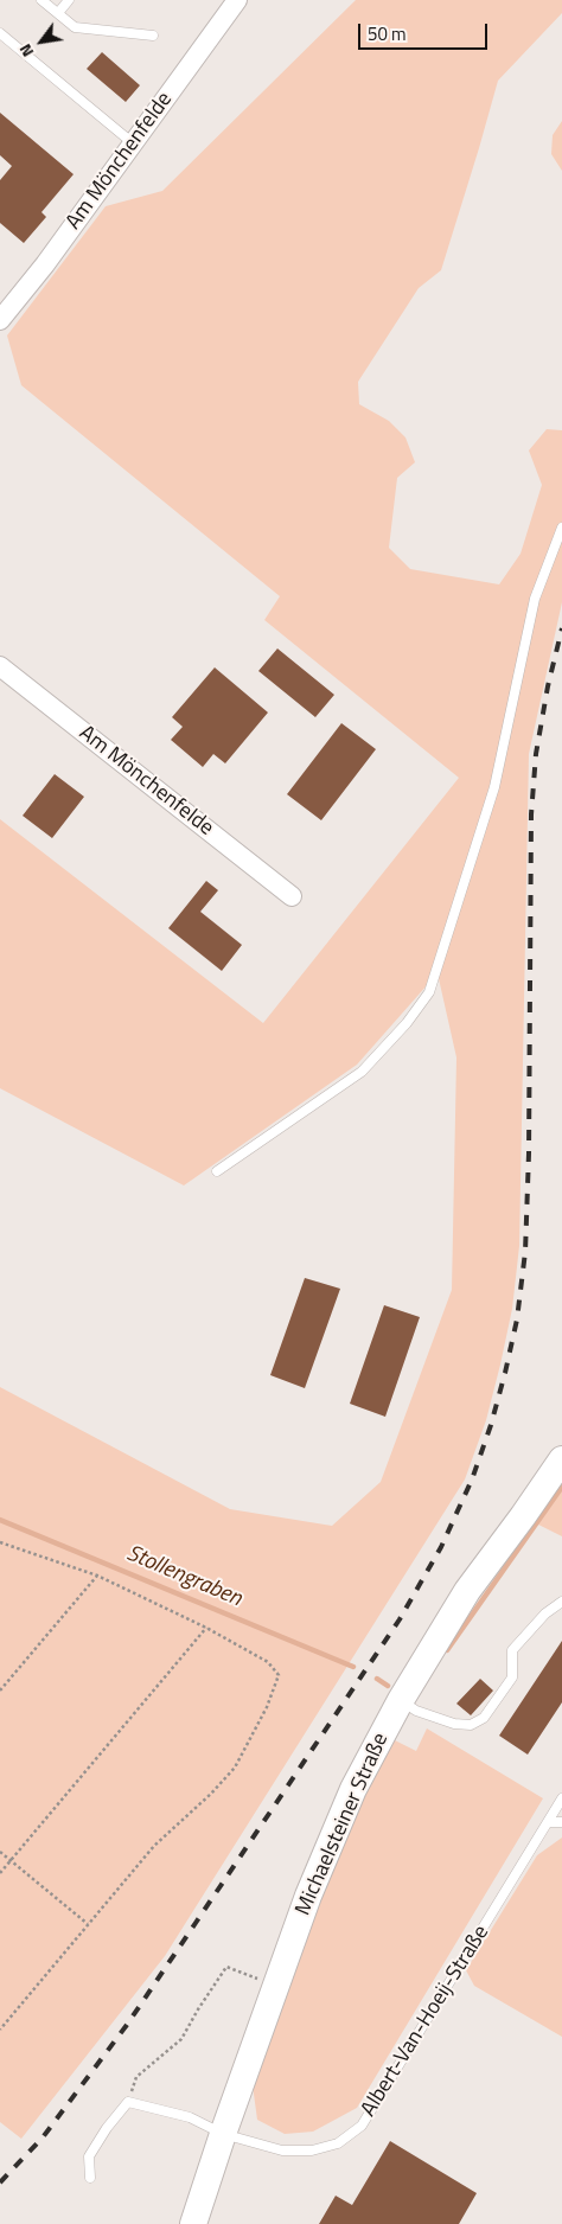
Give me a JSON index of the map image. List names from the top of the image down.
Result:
{
  "streets": {
    "street": ["Am Mönchenfelde", "Michaelsteiner Straße"],
    "lane": ["Albert-Van-Hoeij-Straße"]
  },
  "crossings": [
    ["Michaelsteiner Straße", "Albert-Van-Hoeij-Straße"]
  ],
  "water": ["Stollengraben"],
  "scale_bar": "50 m",
  "north": "bottom left"
}
